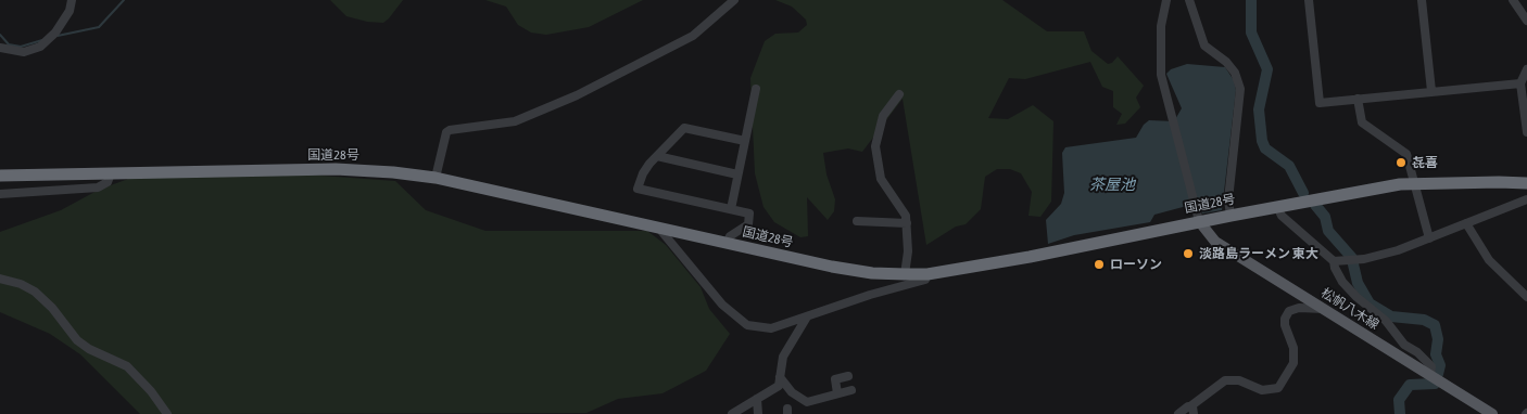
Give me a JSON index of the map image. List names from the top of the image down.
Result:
{
  "streets": {
    "highway": ["国道28号"],
    "main road": ["松帆八木線"]
  },
  "crossings": [
    ["国道28号", "松帆八木線"]
  ],
  "water": ["茶屋池"],
  "places": ["㐂喜", "淡路島ラーメン 東大", "ローソン"]
}
